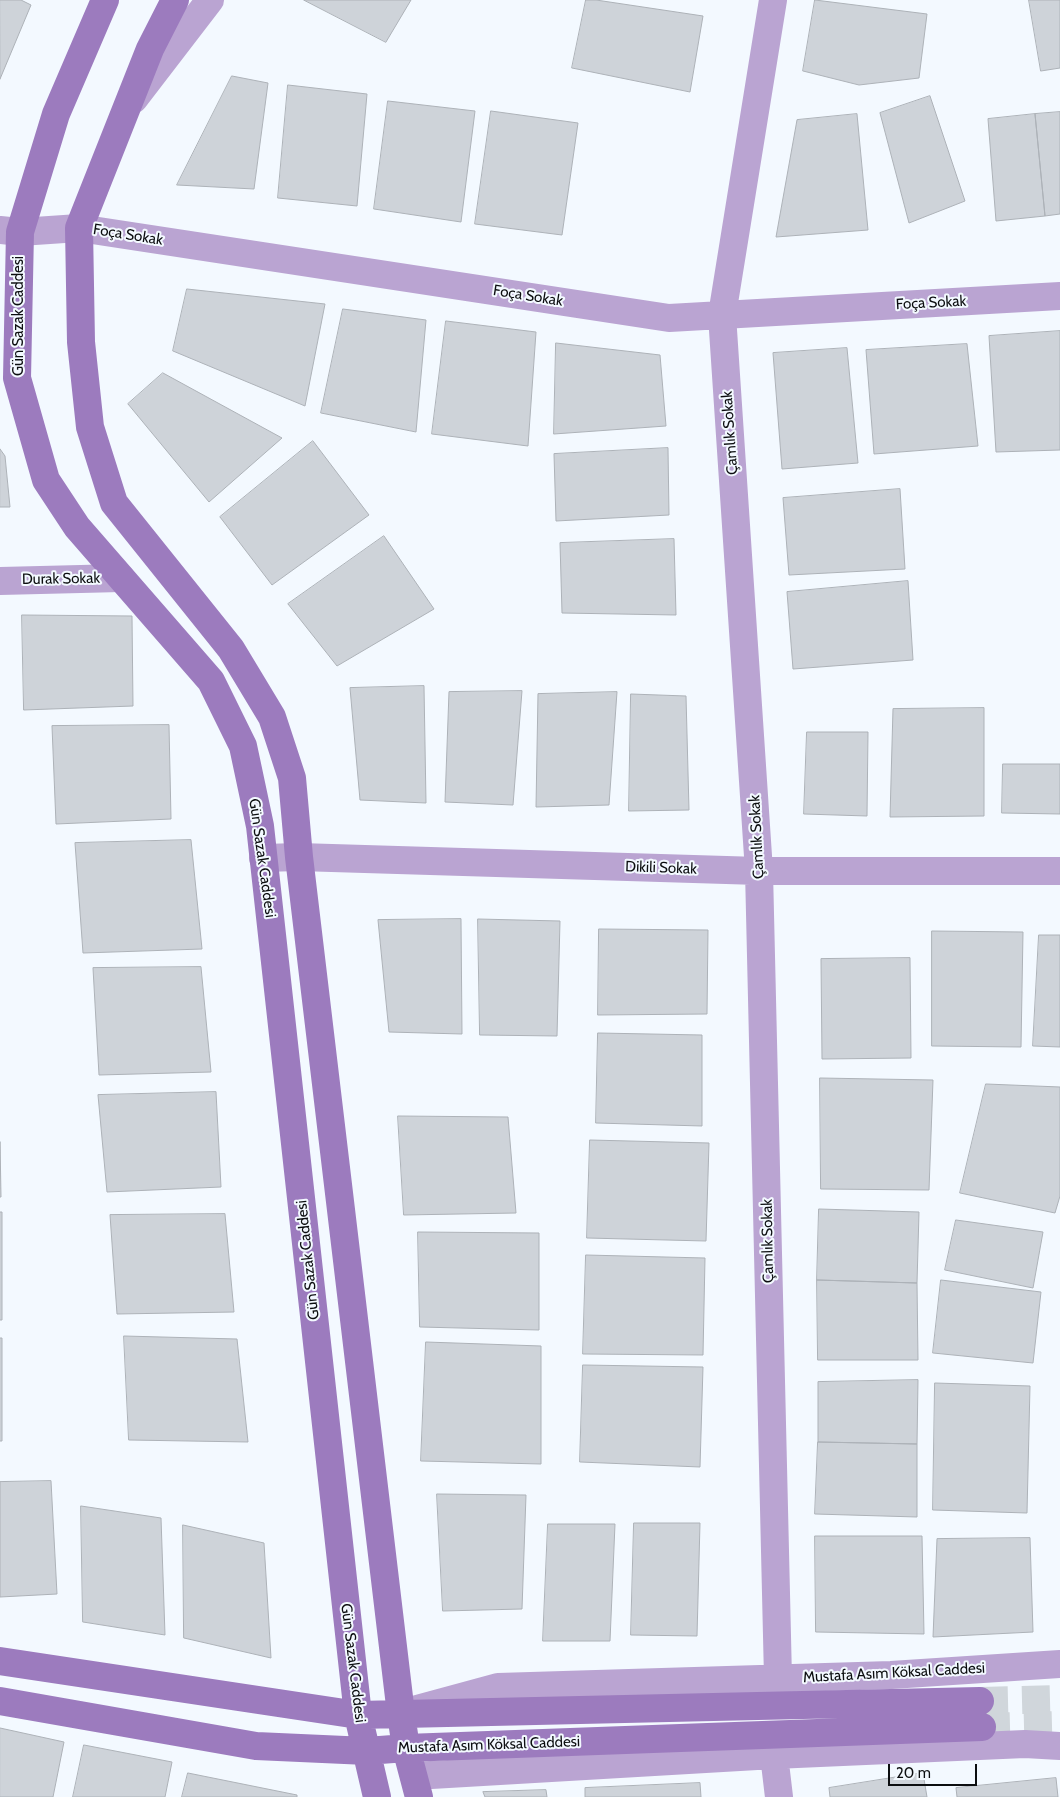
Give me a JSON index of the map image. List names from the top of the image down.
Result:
{
  "streets": {
    "main road": ["Gün Sazak Caddesi", "Mustafa Asım Köksal Caddesi"],
    "street": [
      "Foça Sokak",
      "Çamlık Sokak",
      "Durak Sokak",
      "Dikili Sokak"
    ]
  },
  "crossings": [
    ["Foça Sokak", "Gün Sazak Caddesi"],
    ["Foça Sokak", "Çamlık Sokak"],
    ["Gün Sazak Caddesi", "Durak Sokak"],
    ["Gün Sazak Caddesi", "Dikili Sokak"],
    ["Gün Sazak Caddesi", "Mustafa Asım Köksal Caddesi"],
    ["Çamlık Sokak", "Dikili Sokak"],
    ["Çamlık Sokak", "Mustafa Asım Köksal Caddesi"]
  ],
  "scale_bar": "20 m"
}
